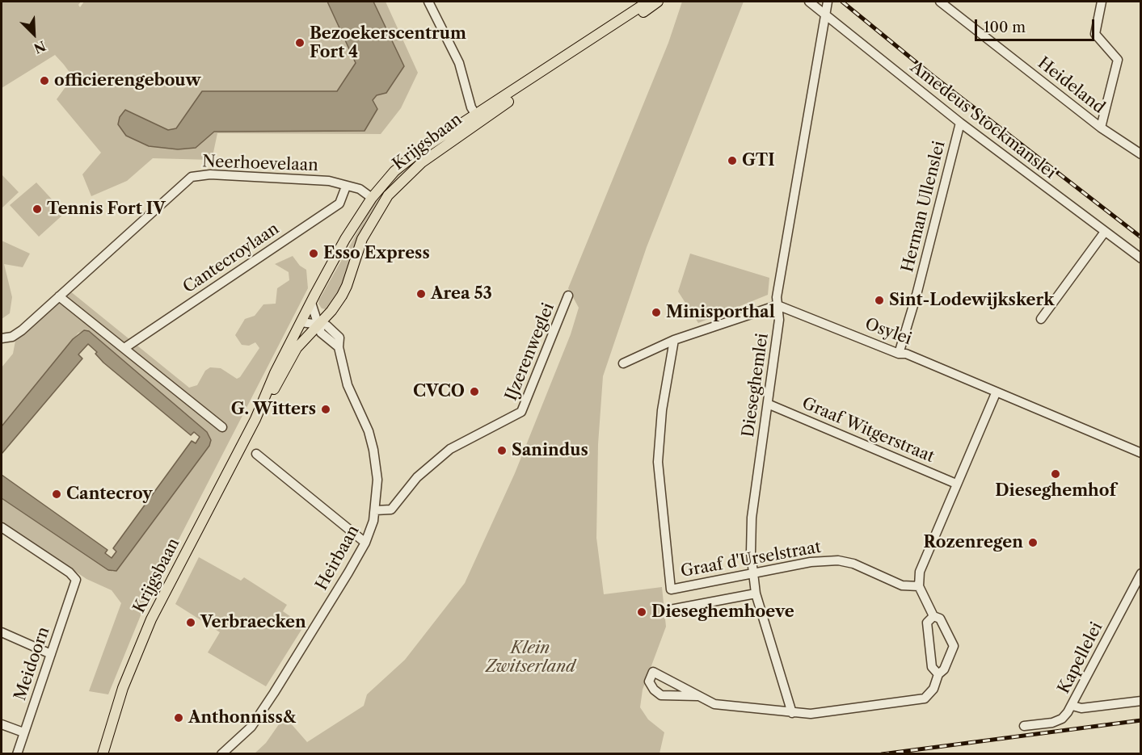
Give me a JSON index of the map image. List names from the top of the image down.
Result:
{
  "streets": {
    "main road": ["Krijgsbaan"],
    "street": [
      "Heideland",
      "Amedeus Stockmanslei",
      "Neerhoevelaan",
      "Herman Ullenslei",
      "Cantecroylaan",
      "Osylei",
      "IJzerenweglei",
      "Dieseghemlei",
      "Graaf Witgerstraat",
      "Heirbaan",
      "Graaf d'Urselstraat",
      "Kapellelei",
      "Meidoorn"
    ]
  },
  "crossings": [
    ["Amedeus Stockmanslei", "Herman Ullenslei"],
    ["Amedeus Stockmanslei", "Dieseghemlei"],
    ["Krijgsbaan", "Neerhoevelaan"],
    ["Krijgsbaan", "Heirbaan"],
    ["Neerhoevelaan", "Cantecroylaan"],
    ["Herman Ullenslei", "Osylei"],
    ["Osylei", "Dieseghemlei"],
    ["IJzerenweglei", "Heirbaan"],
    ["Dieseghemlei", "Graaf Witgerstraat"],
    ["Dieseghemlei", "Graaf d'Urselstraat"]
  ],
  "parks": ["Klein Zwitserland"],
  "places": [
    "Bezoekerscentrum Fort 4",
    "officierengebouw",
    "GTI",
    "Tennis Fort IV",
    "Esso Express",
    "Area 53",
    "Sint-Lodewijkskerk",
    "Minisporthal",
    "CVCO",
    "G. Witters",
    "Sanindus",
    "Dieseghemhof",
    "Cantecroy",
    "Rozenregen",
    "Dieseghemhoeve",
    "Verbraecken",
    "Anthonniss&"
  ],
  "scale_bar": "100 m",
  "north": "bottom right"
}
